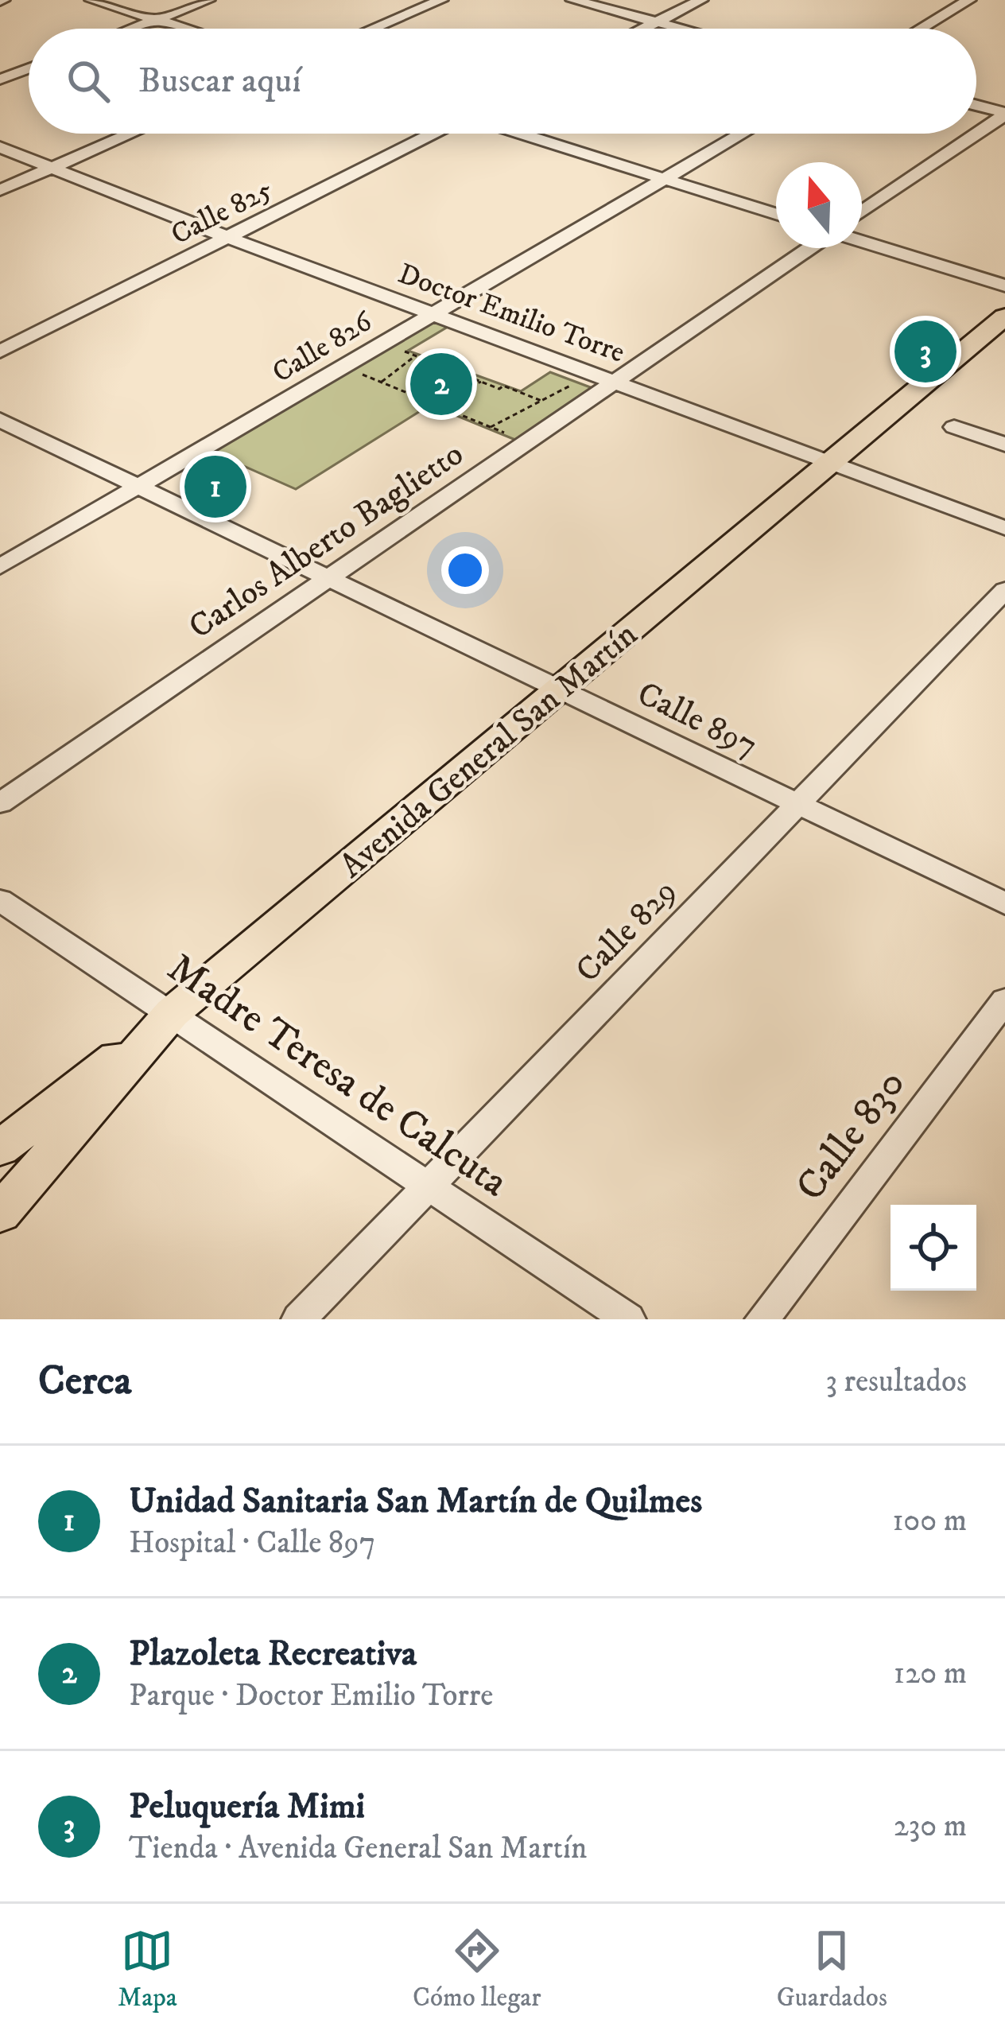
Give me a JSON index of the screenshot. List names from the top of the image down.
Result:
{
  "streets": {
    "main road": ["Avenida General San Martín"],
    "street": [
      "Calle 825",
      "Doctor Emilio Torre",
      "Calle 826",
      "Carlos Alberto Baglietto",
      "Calle 897",
      "Calle 829",
      "Madre Teresa de Calcuta",
      "Calle 830"
    ]
  },
  "crossings": [
    ["Calle 825", "Doctor Emilio Torre"],
    ["Doctor Emilio Torre", "Calle 826"],
    ["Doctor Emilio Torre", "Carlos Alberto Baglietto"],
    ["Doctor Emilio Torre", "Avenida General San Martín"],
    ["Calle 826", "Calle 897"],
    ["Carlos Alberto Baglietto", "Calle 897"],
    ["Calle 897", "Avenida General San Martín"],
    ["Calle 897", "Calle 829"],
    ["Avenida General San Martín", "Madre Teresa de Calcuta"],
    ["Calle 829", "Madre Teresa de Calcuta"]
  ],
  "north": "top",
  "page": {
    "search": "Buscar aquí",
    "pins": ["3", "2", "1"],
    "heading": ["Cerca", "3 resultados"],
    "list": [
      {
        "mark": "1",
        "name": "Unidad Sanitaria San Martín de Quilmes",
        "note": "Hospital · Calle 897",
        "value": "100 m"
      },
      {
        "mark": "2",
        "name": "Plazoleta Recreativa",
        "note": "Parque · Doctor Emilio Torre",
        "value": "120 m"
      },
      {
        "mark": "3",
        "name": "Peluquería Mimi",
        "note": "Tienda · Avenida General San Martín",
        "value": "230 m"
      }
    ],
    "nav": ["Mapa", "Cómo llegar", "Guardados"]
  }
}
